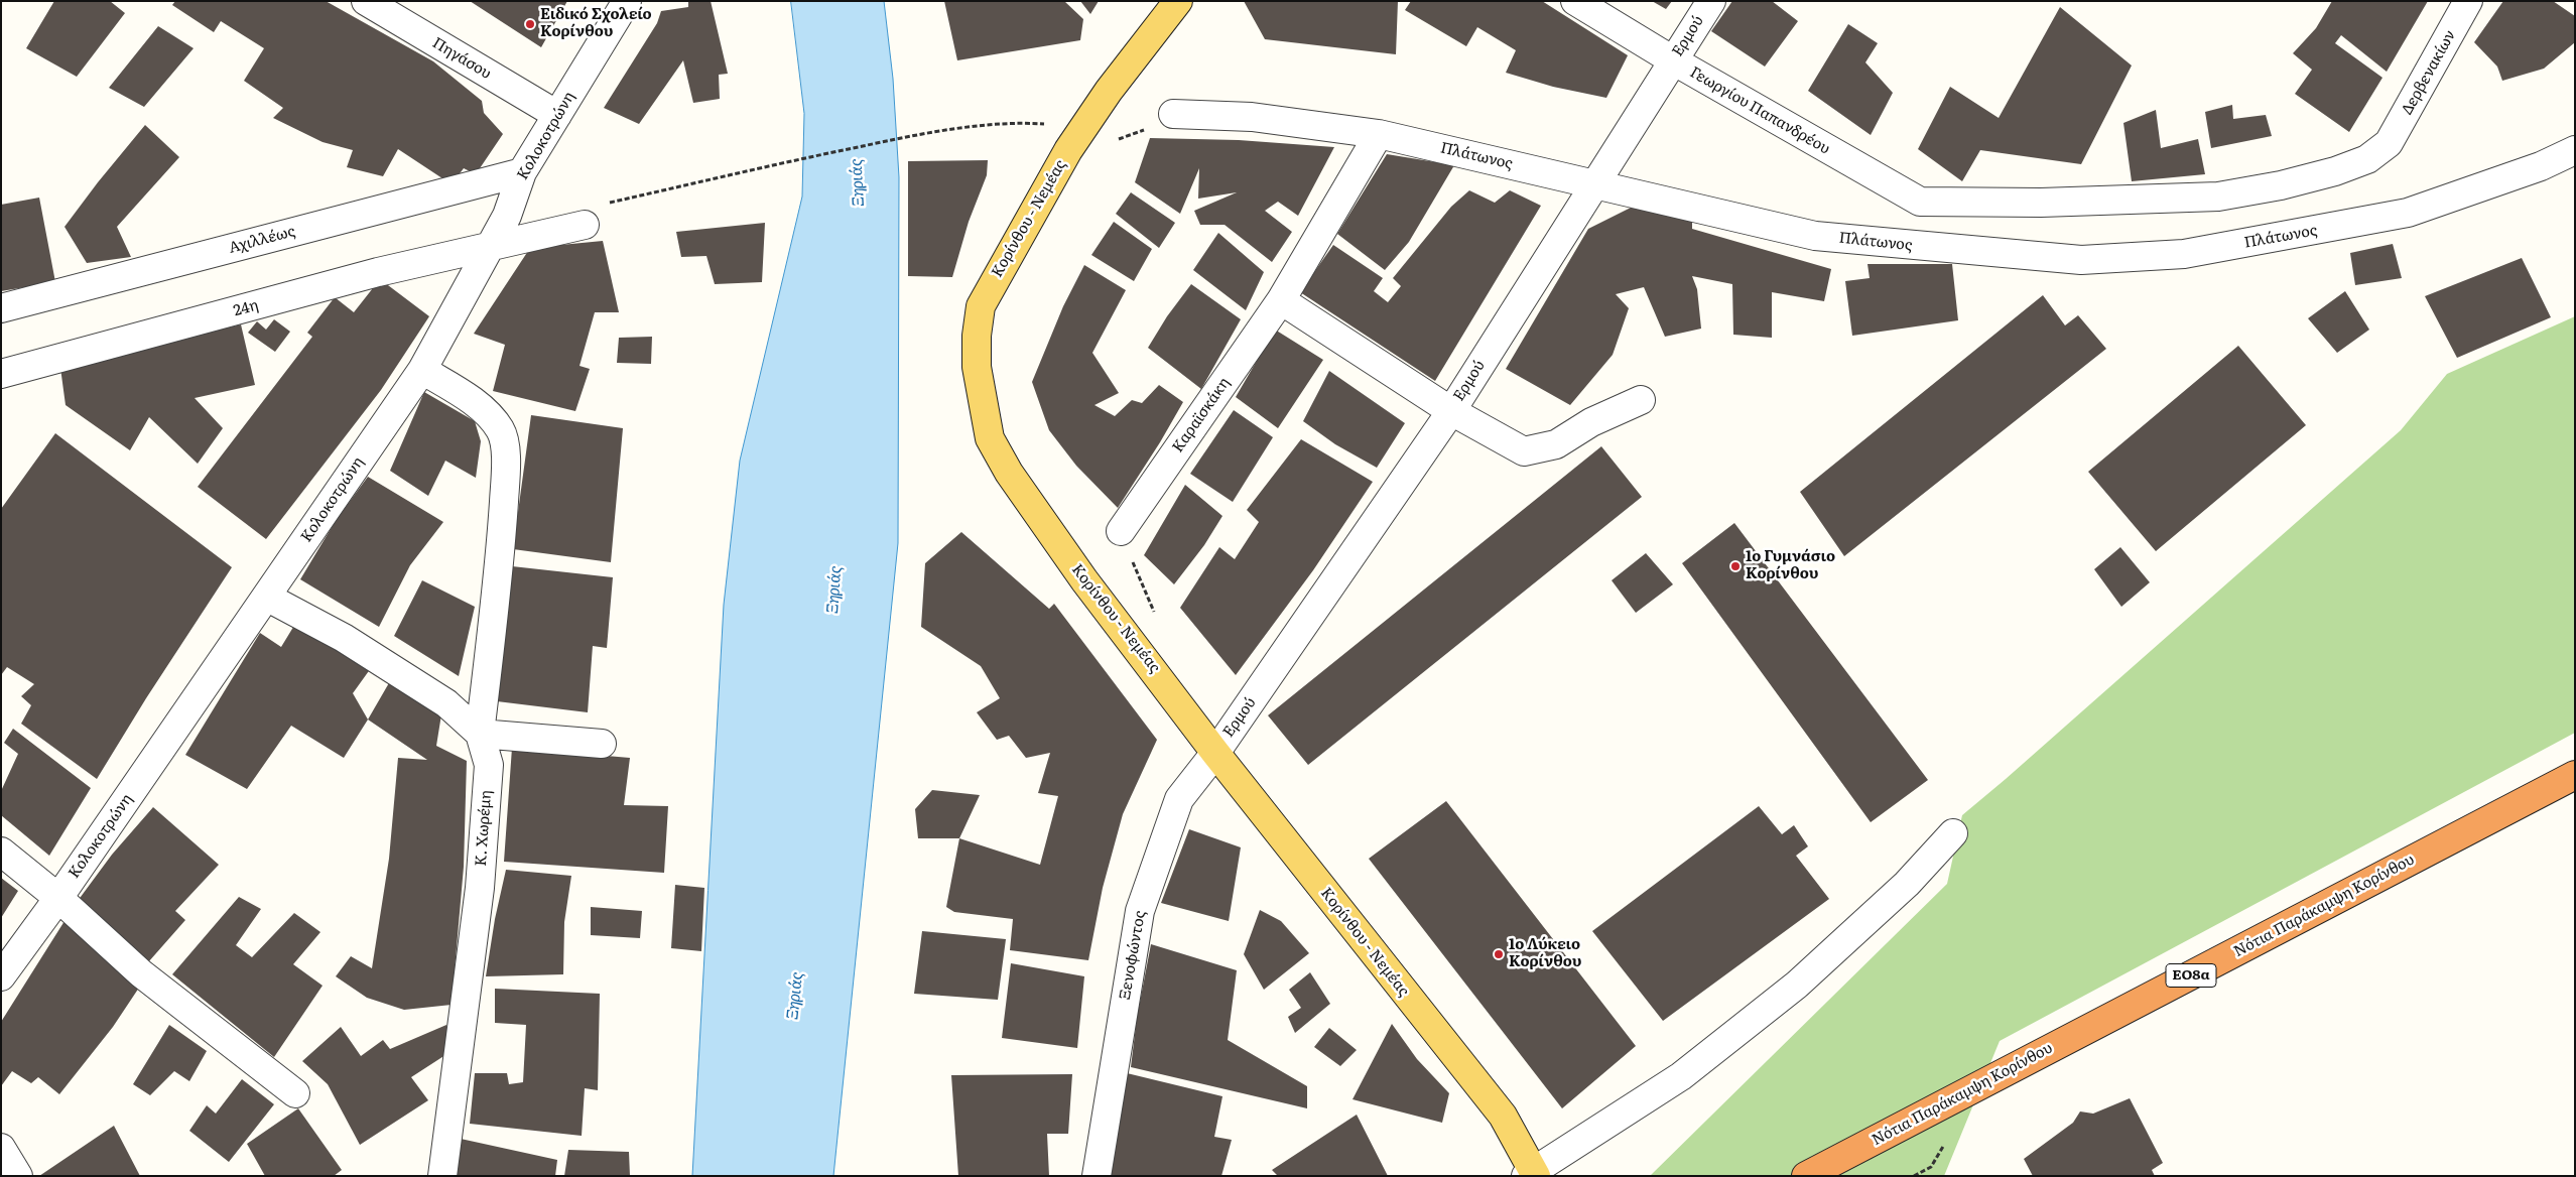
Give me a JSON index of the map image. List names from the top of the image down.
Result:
{
  "streets": {
    "highway": ["Νότια Παράκαμψη Κορίνθου", "ΕΟ8α"],
    "main road": ["Κορίνθου - Νεμέας"],
    "street": [
      "Ερμού",
      "Πηγάσου",
      "Δερβενακίων",
      "Γεωργίου Παπανδρέου",
      "Κολοκοτρώνη",
      "Πλάτωνος",
      "Αχιλλέως",
      "24η",
      "Καραϊσκάκη",
      "Κ. Χωρέμη",
      "Ξενοφώντος"
    ]
  },
  "crossings": [
    ["Ερμού", "Γεωργίου Παπανδρέου"],
    ["Ερμού", "Πλάτωνος"],
    ["Ερμού", "Κορίνθου - Νεμέας"],
    ["Ερμού", "Ξενοφώντος"],
    ["Πηγάσου", "Κολοκοτρώνη"],
    ["Δερβενακίων", "Γεωργίου Παπανδρέου"],
    ["Κολοκοτρώνη", "Αχιλλέως"],
    ["Κολοκοτρώνη", "24η"],
    ["Πλάτωνος", "Καραϊσκάκη"],
    ["Κορίνθου - Νεμέας", "Ξενοφώντος"]
  ],
  "water": ["Ξηριάς"],
  "places": ["Ειδικό Σχολείο Κορίνθου", "1ο Γυμνάσιο Κορίνθου", "1ο Λύκειο Κορίνθου"]
}
